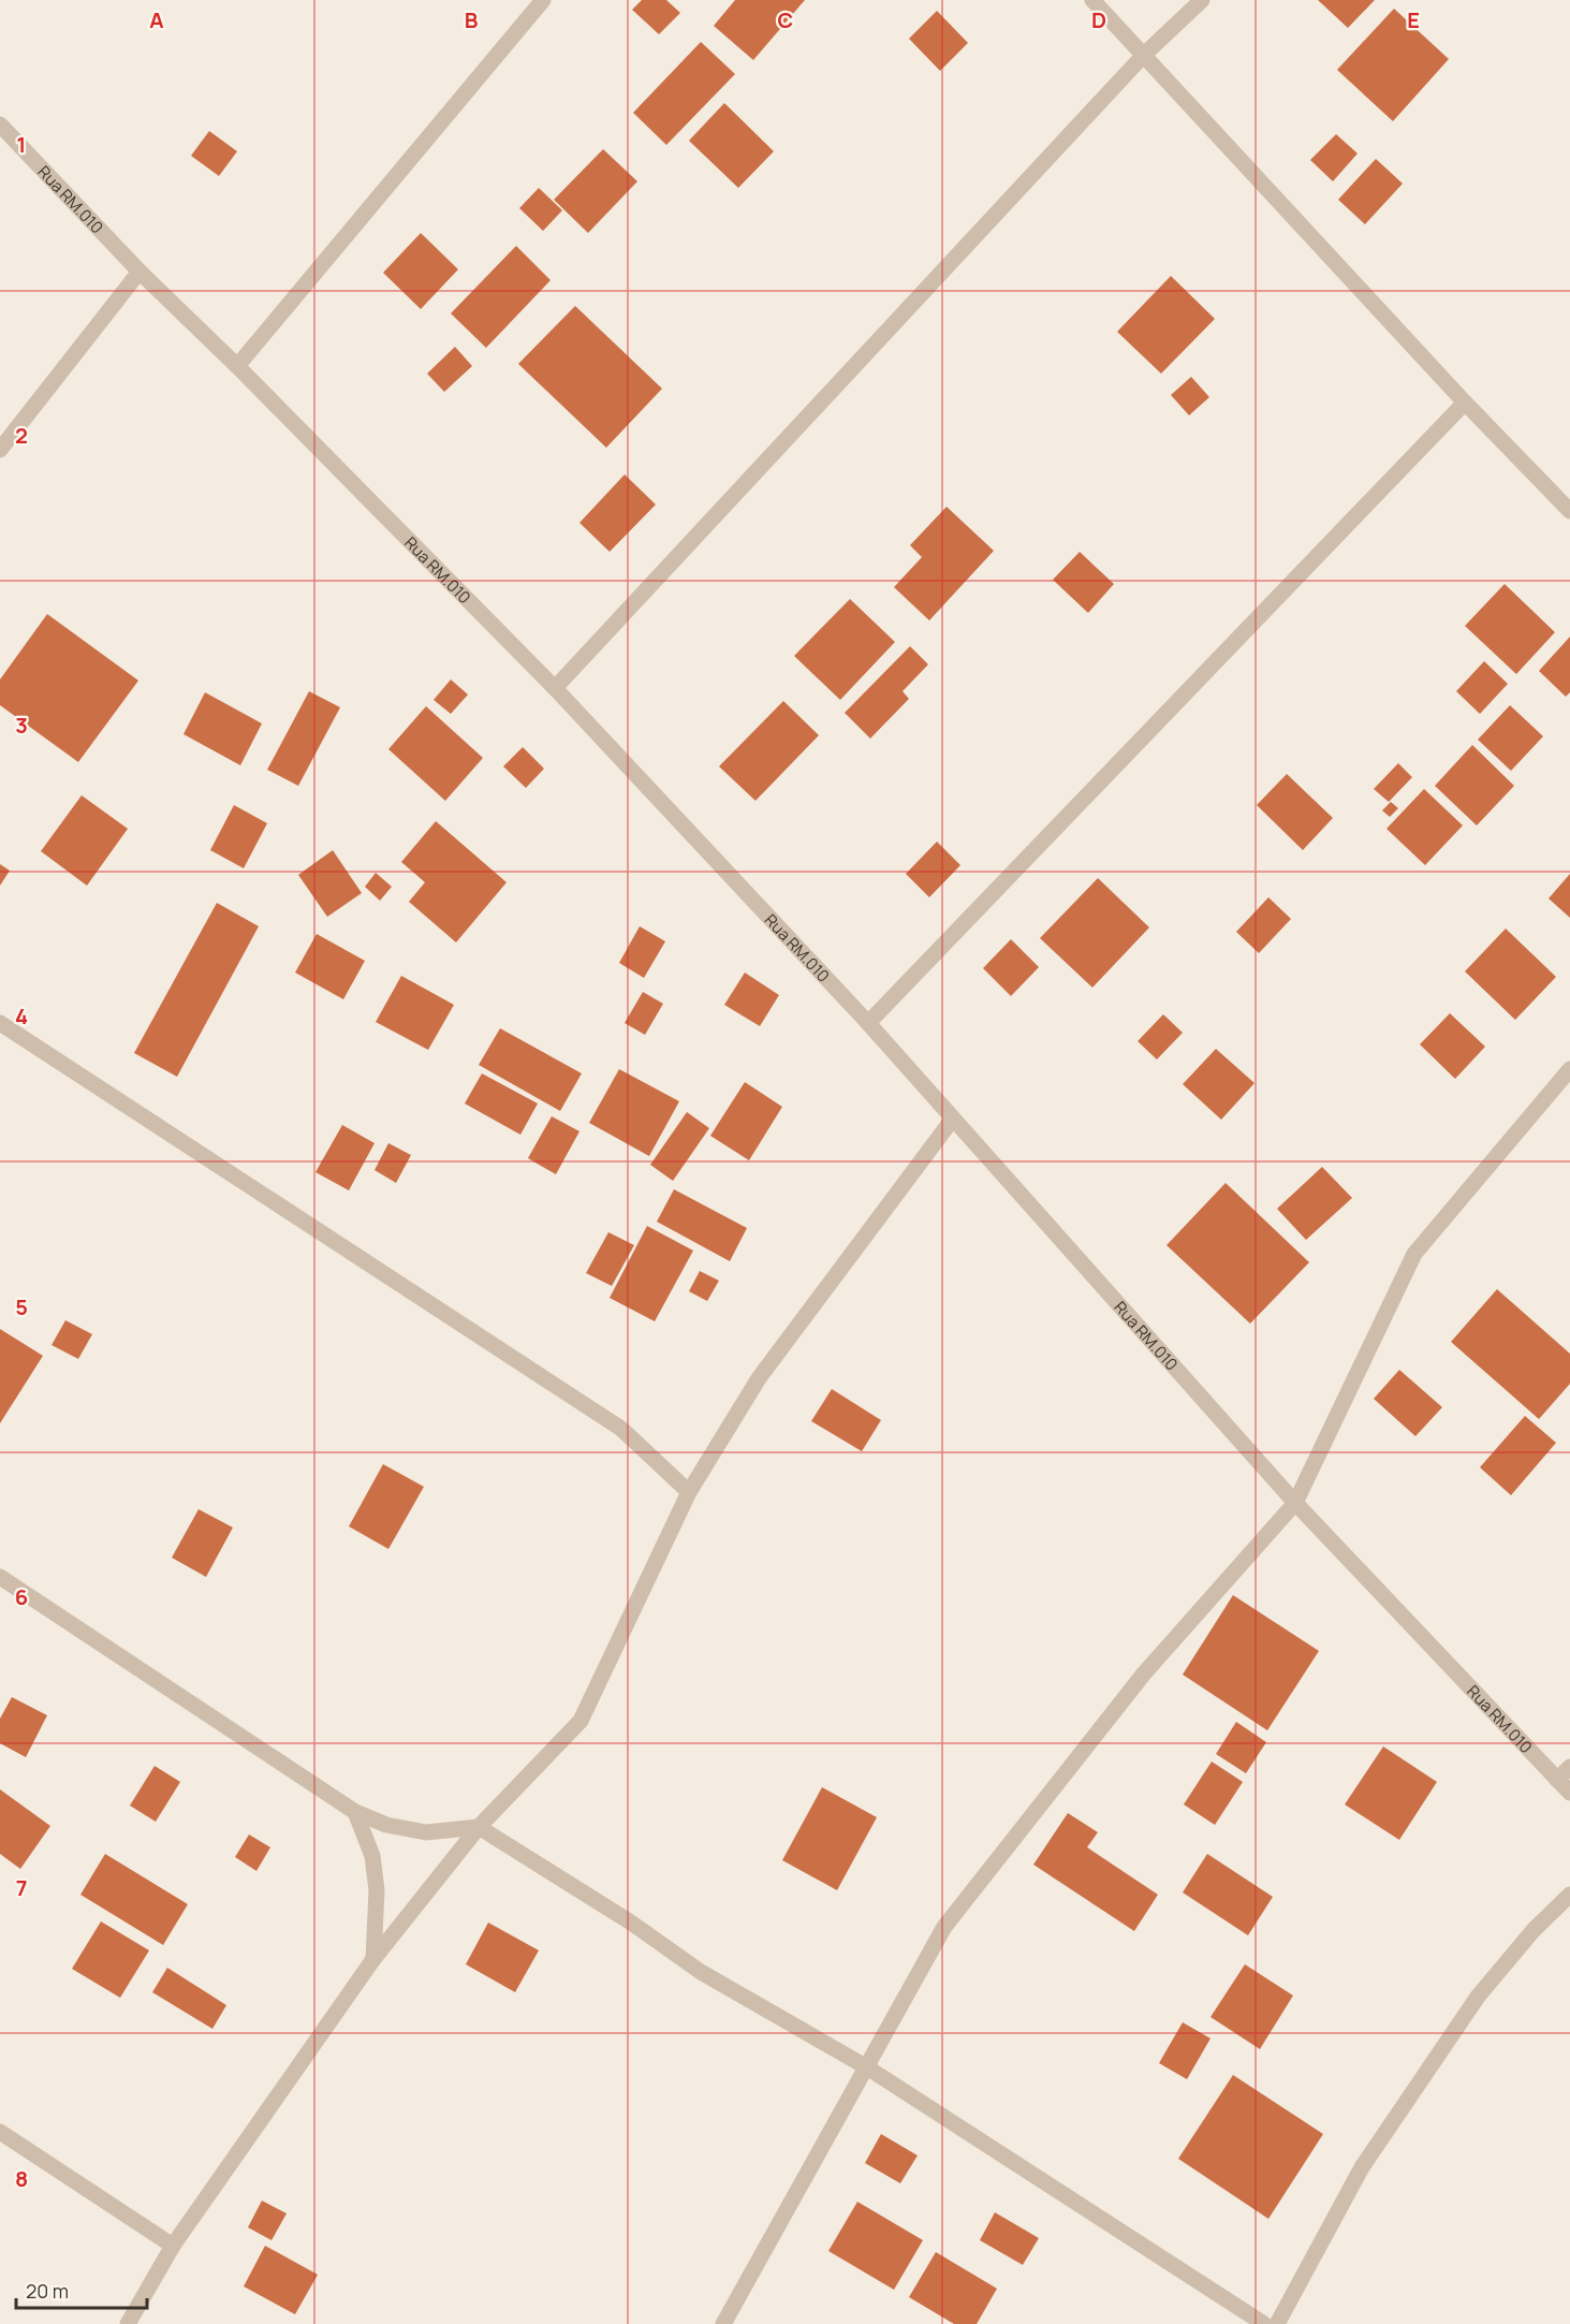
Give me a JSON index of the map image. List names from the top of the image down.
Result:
{
  "streets": {
    "street": ["Rua RM.010"]
  },
  "scale_bar": "20 m",
  "grid": {
    "columns": [
      "A",
      "B",
      "C",
      "D",
      "E"
    ],
    "rows": [
      "1",
      "2",
      "3",
      "4",
      "5",
      "6",
      "7",
      "8"
    ]
  }
}
